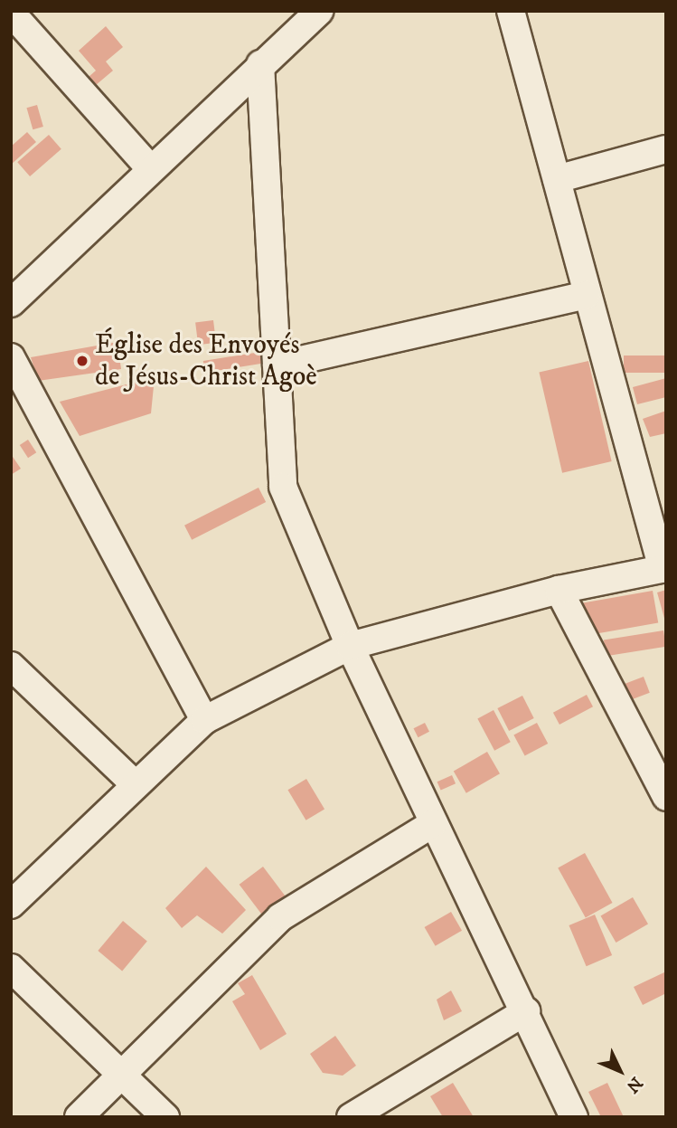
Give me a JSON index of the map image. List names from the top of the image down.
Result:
{
  "places": ["Église des Envoyés de Jésus-Christ Agoè"],
  "north": "bottom right"
}
